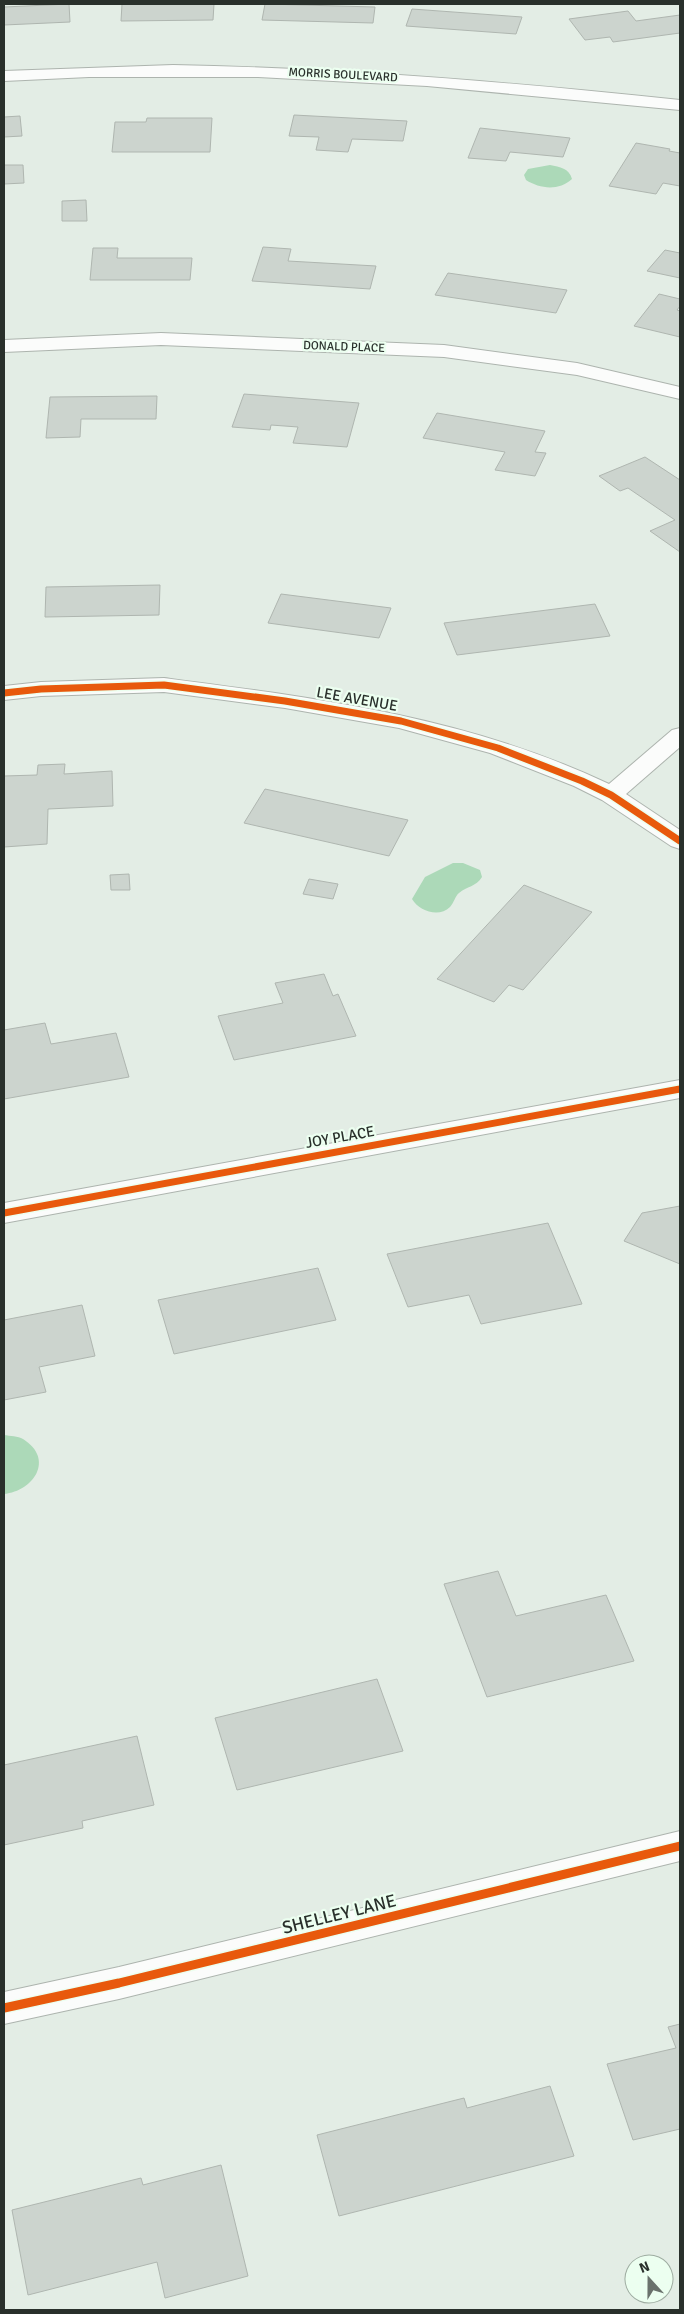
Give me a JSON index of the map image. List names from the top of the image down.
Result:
{
  "streets": {
    "street": [
      "MORRIS BOULEVARD",
      "DONALD PLACE",
      "LEE AVENUE",
      "JOY PLACE",
      "SHELLEY LANE"
    ]
  },
  "north": "top"
}
